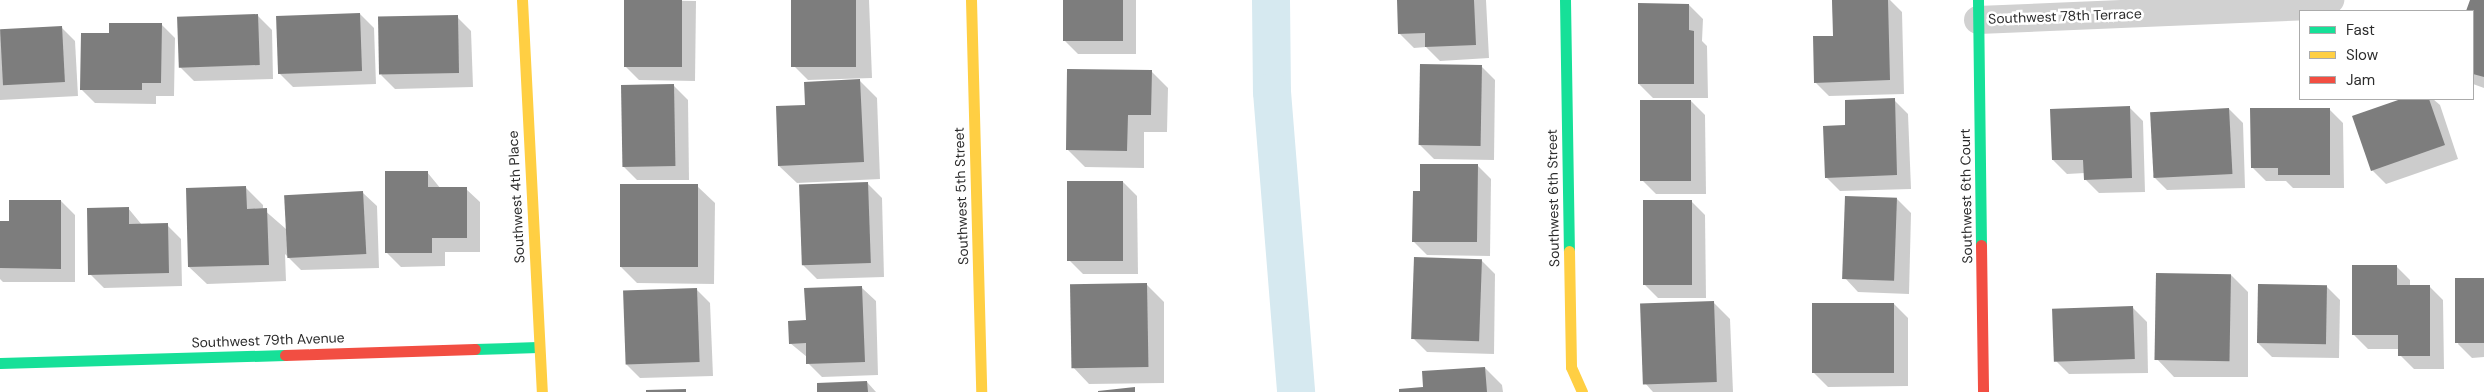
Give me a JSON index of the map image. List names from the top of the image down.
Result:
{
  "streets": {
    "street": [
      "Southwest 78th Terrace",
      "Southwest 5th Street",
      "Southwest 6th Court",
      "Southwest 4th Place",
      "Southwest 6th Street",
      "Southwest 79th Avenue"
    ]
  },
  "crossings": [
    ["Southwest 78th Terrace", "Southwest 6th Court"],
    ["Southwest 4th Place", "Southwest 79th Avenue"]
  ],
  "legend": ["Fast", "Slow", "Jam"]
}
